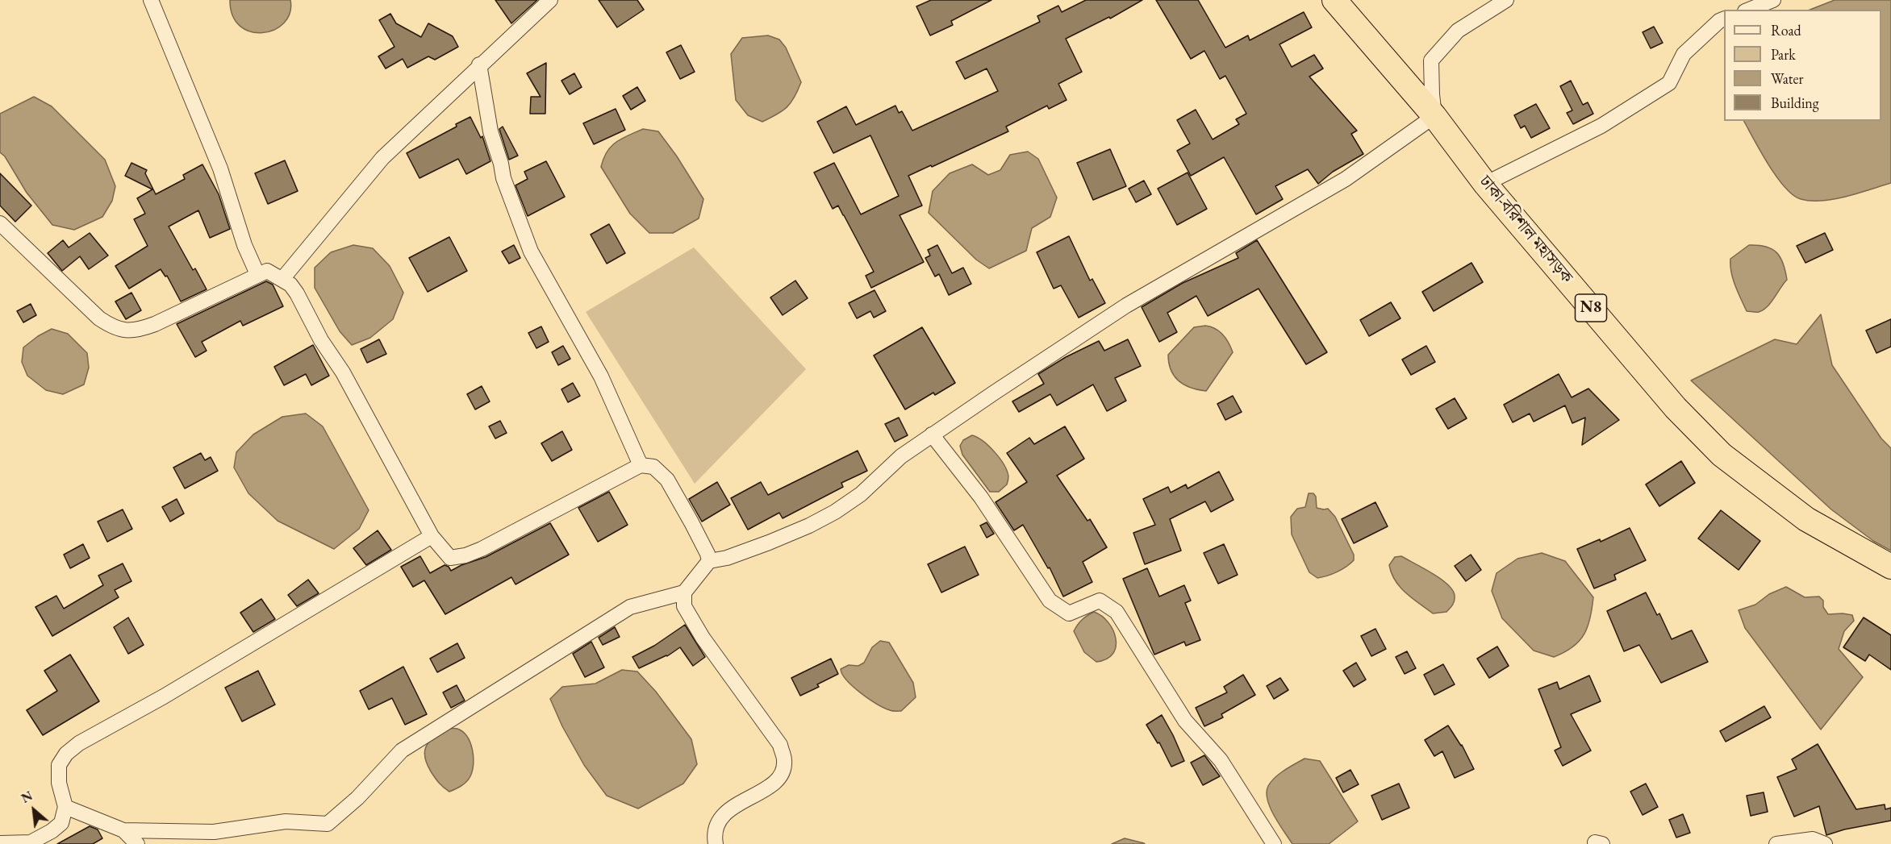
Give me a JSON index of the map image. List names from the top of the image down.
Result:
{
  "streets": {
    "highway": ["ঢাকা-বরিশাল মহাসড়ক", "N8"]
  },
  "legend": [
    "Road",
    "Park",
    "Water",
    "Building"
  ],
  "north": "top left"
}
